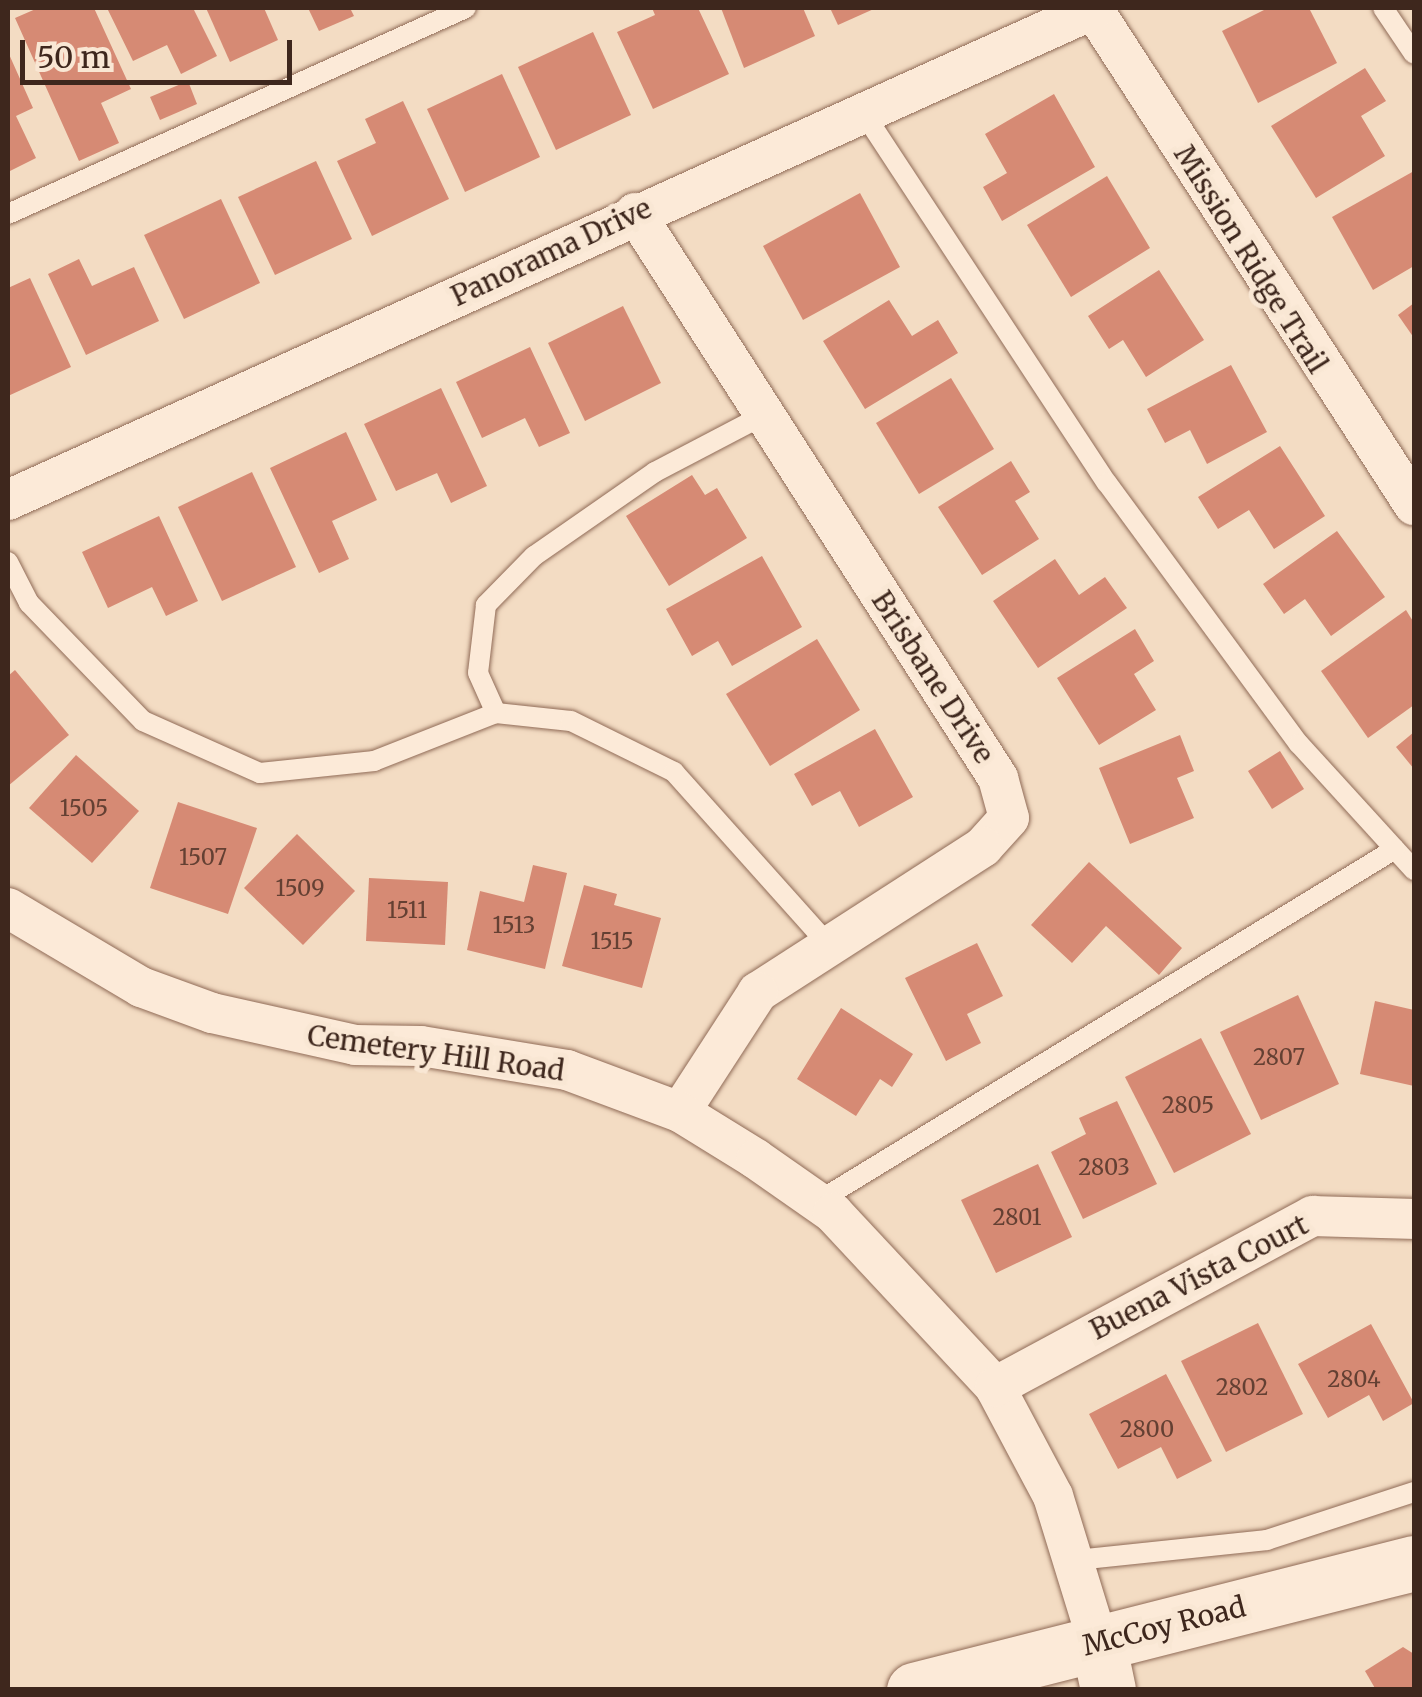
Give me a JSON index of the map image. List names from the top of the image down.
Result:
{
  "streets": {
    "street": [
      "Panorama Drive",
      "Mission Ridge Trail",
      "Brisbane Drive",
      "Cemetery Hill Road",
      "Buena Vista Court",
      "McCoy Road"
    ]
  },
  "crossings": [
    ["Panorama Drive", "Mission Ridge Trail"],
    ["Panorama Drive", "Brisbane Drive"],
    ["Brisbane Drive", "Cemetery Hill Road"],
    ["Cemetery Hill Road", "Buena Vista Court"],
    ["Cemetery Hill Road", "McCoy Road"]
  ],
  "house_numbers": [
    "1505",
    "1507",
    "1509",
    "1511",
    "1513",
    "1515",
    "2807",
    "2805",
    "2803",
    "2801",
    "2804",
    "2802",
    "2800"
  ],
  "scale_bar": "50 m"
}
